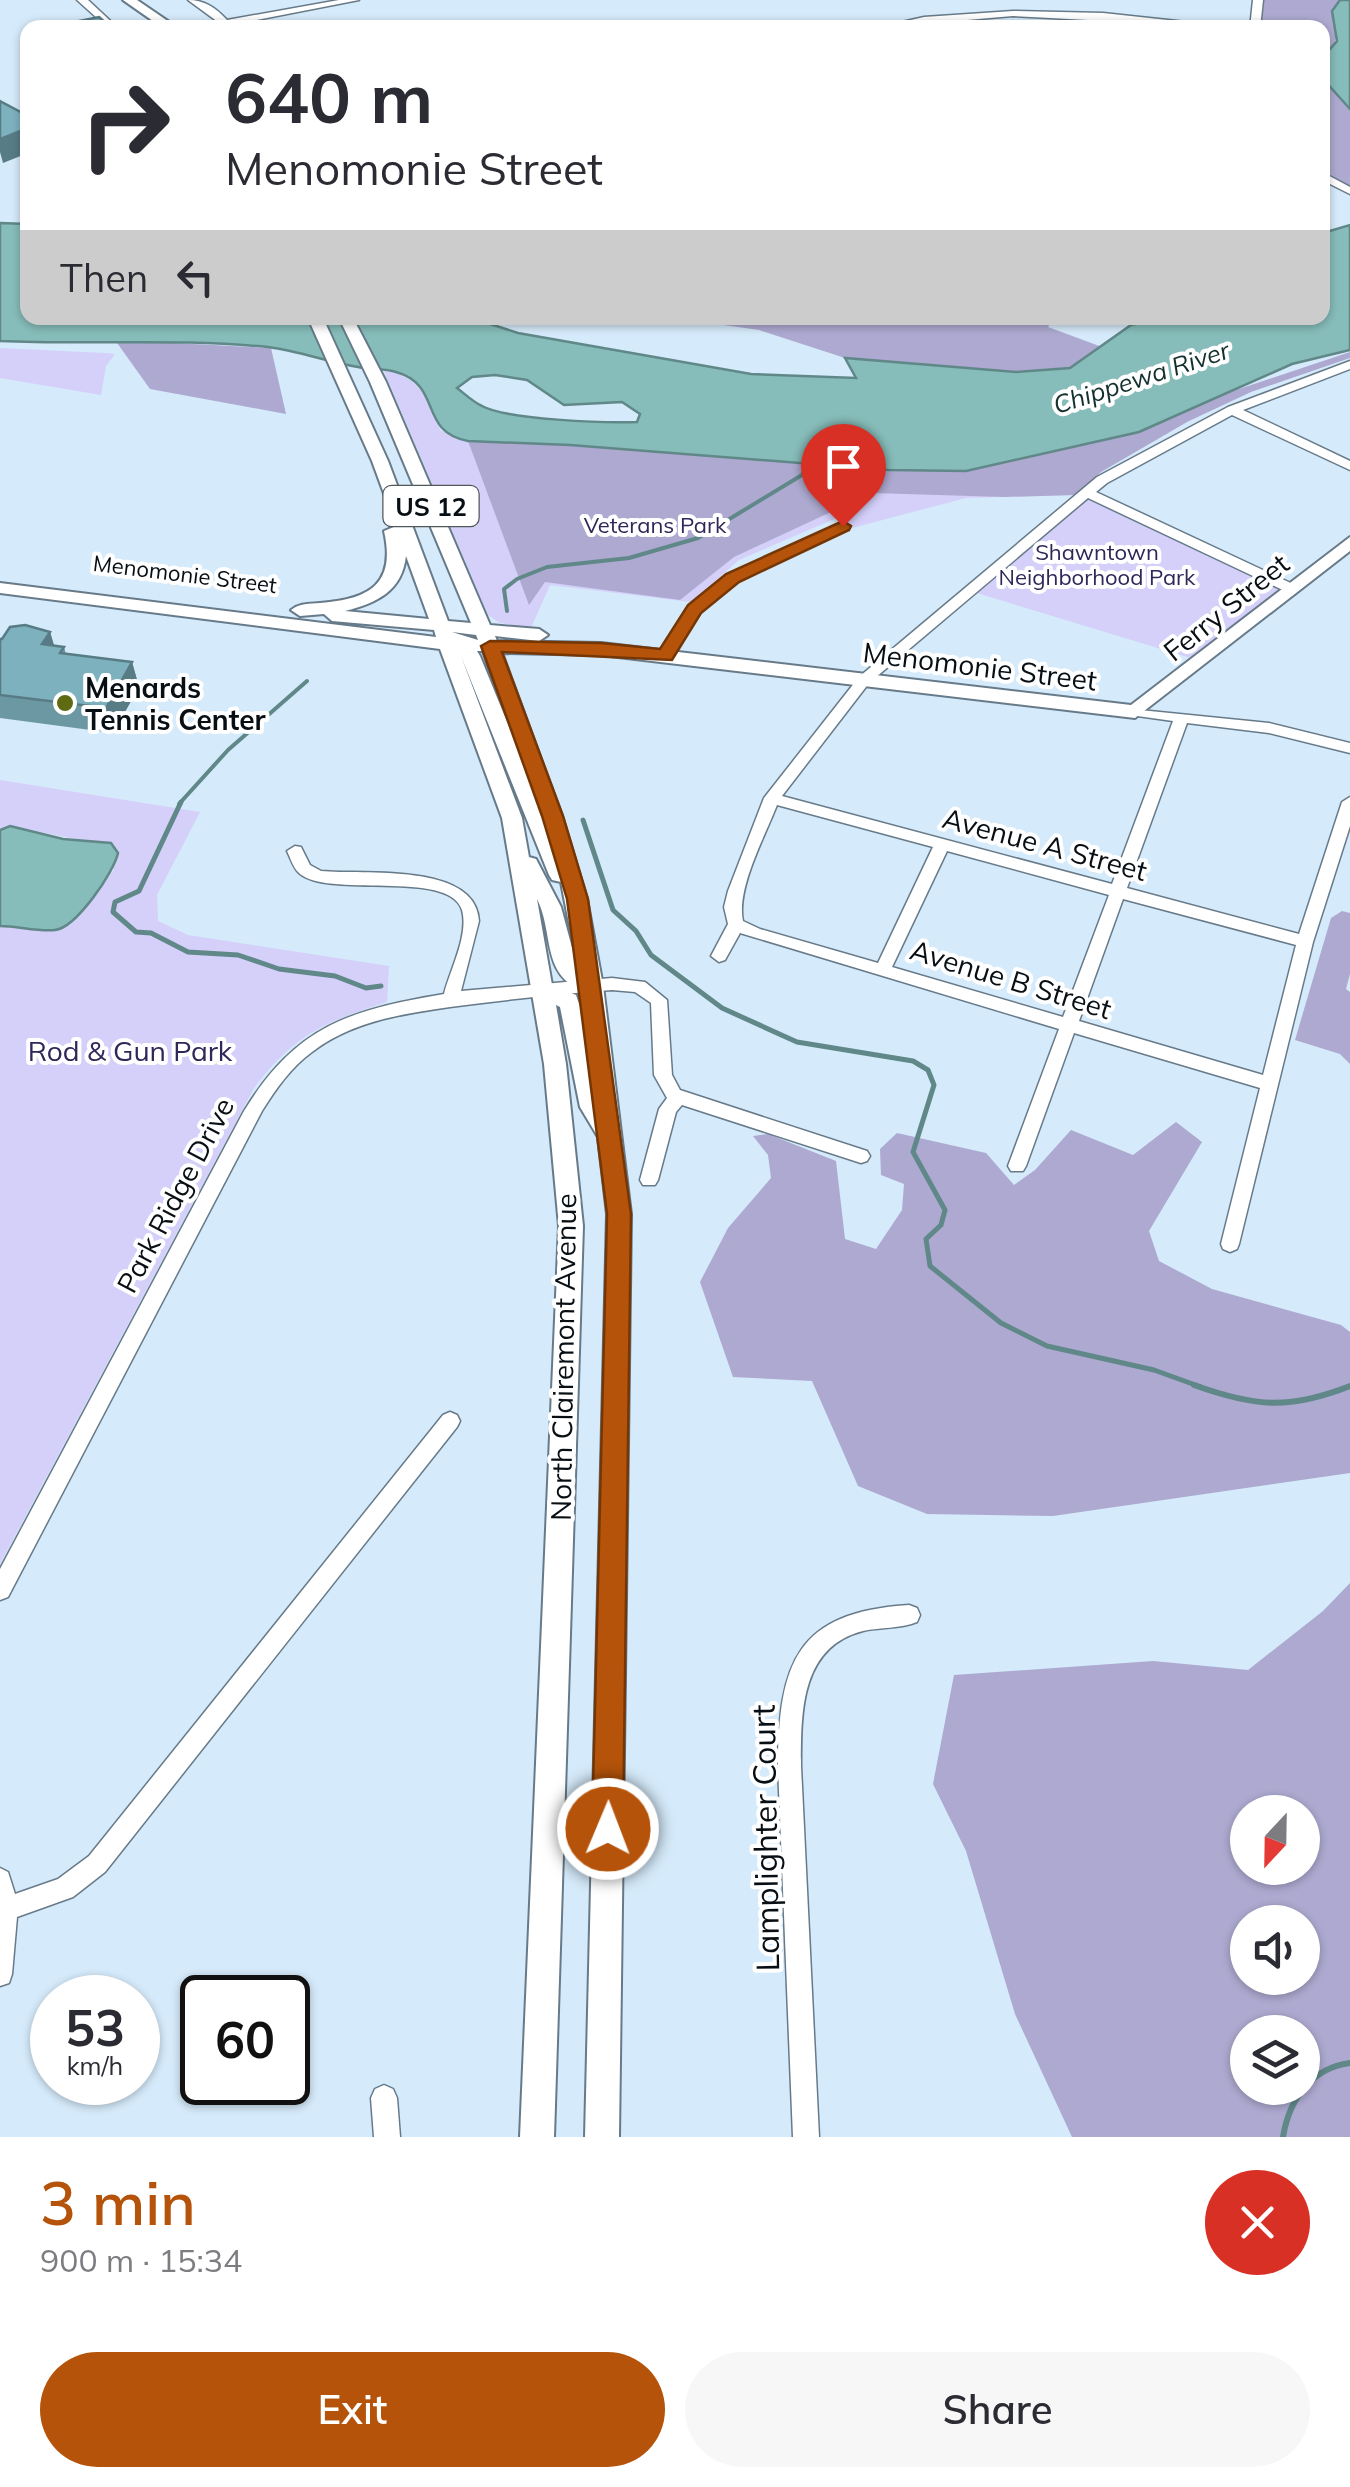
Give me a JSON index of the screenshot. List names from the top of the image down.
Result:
{
  "streets": {
    "main road": [
      "US 12",
      "Menomonie Street",
      "Ferry Street",
      "North Clairemont Avenue"
    ],
    "street": [
      "Avenue A Street",
      "Avenue B Street",
      "Park Ridge Drive",
      "Lamplighter Court"
    ]
  },
  "crossings": [
    ["US 12", "Menomonie Street"],
    ["US 12", "North Clairemont Avenue"],
    ["Menomonie Street", "Ferry Street"],
    ["Menomonie Street", "North Clairemont Avenue"],
    ["Park Ridge Drive", "North Clairemont Avenue"]
  ],
  "water": ["Chippewa River"],
  "parks": ["Veterans Park", "Shawntown Neighborhood Park", "Rod & Gun Park"],
  "places": ["Menards Tennis Center"],
  "north": "bottom",
  "page": {
    "turn": ["640 m", "Menomonie Street"],
    "then": "Then",
    "speed": "53 km/h",
    "limit": "60",
    "heading": ["3 min", "900 m · 15:34"],
    "buttons": ["Exit", "Share"]
  }
}
